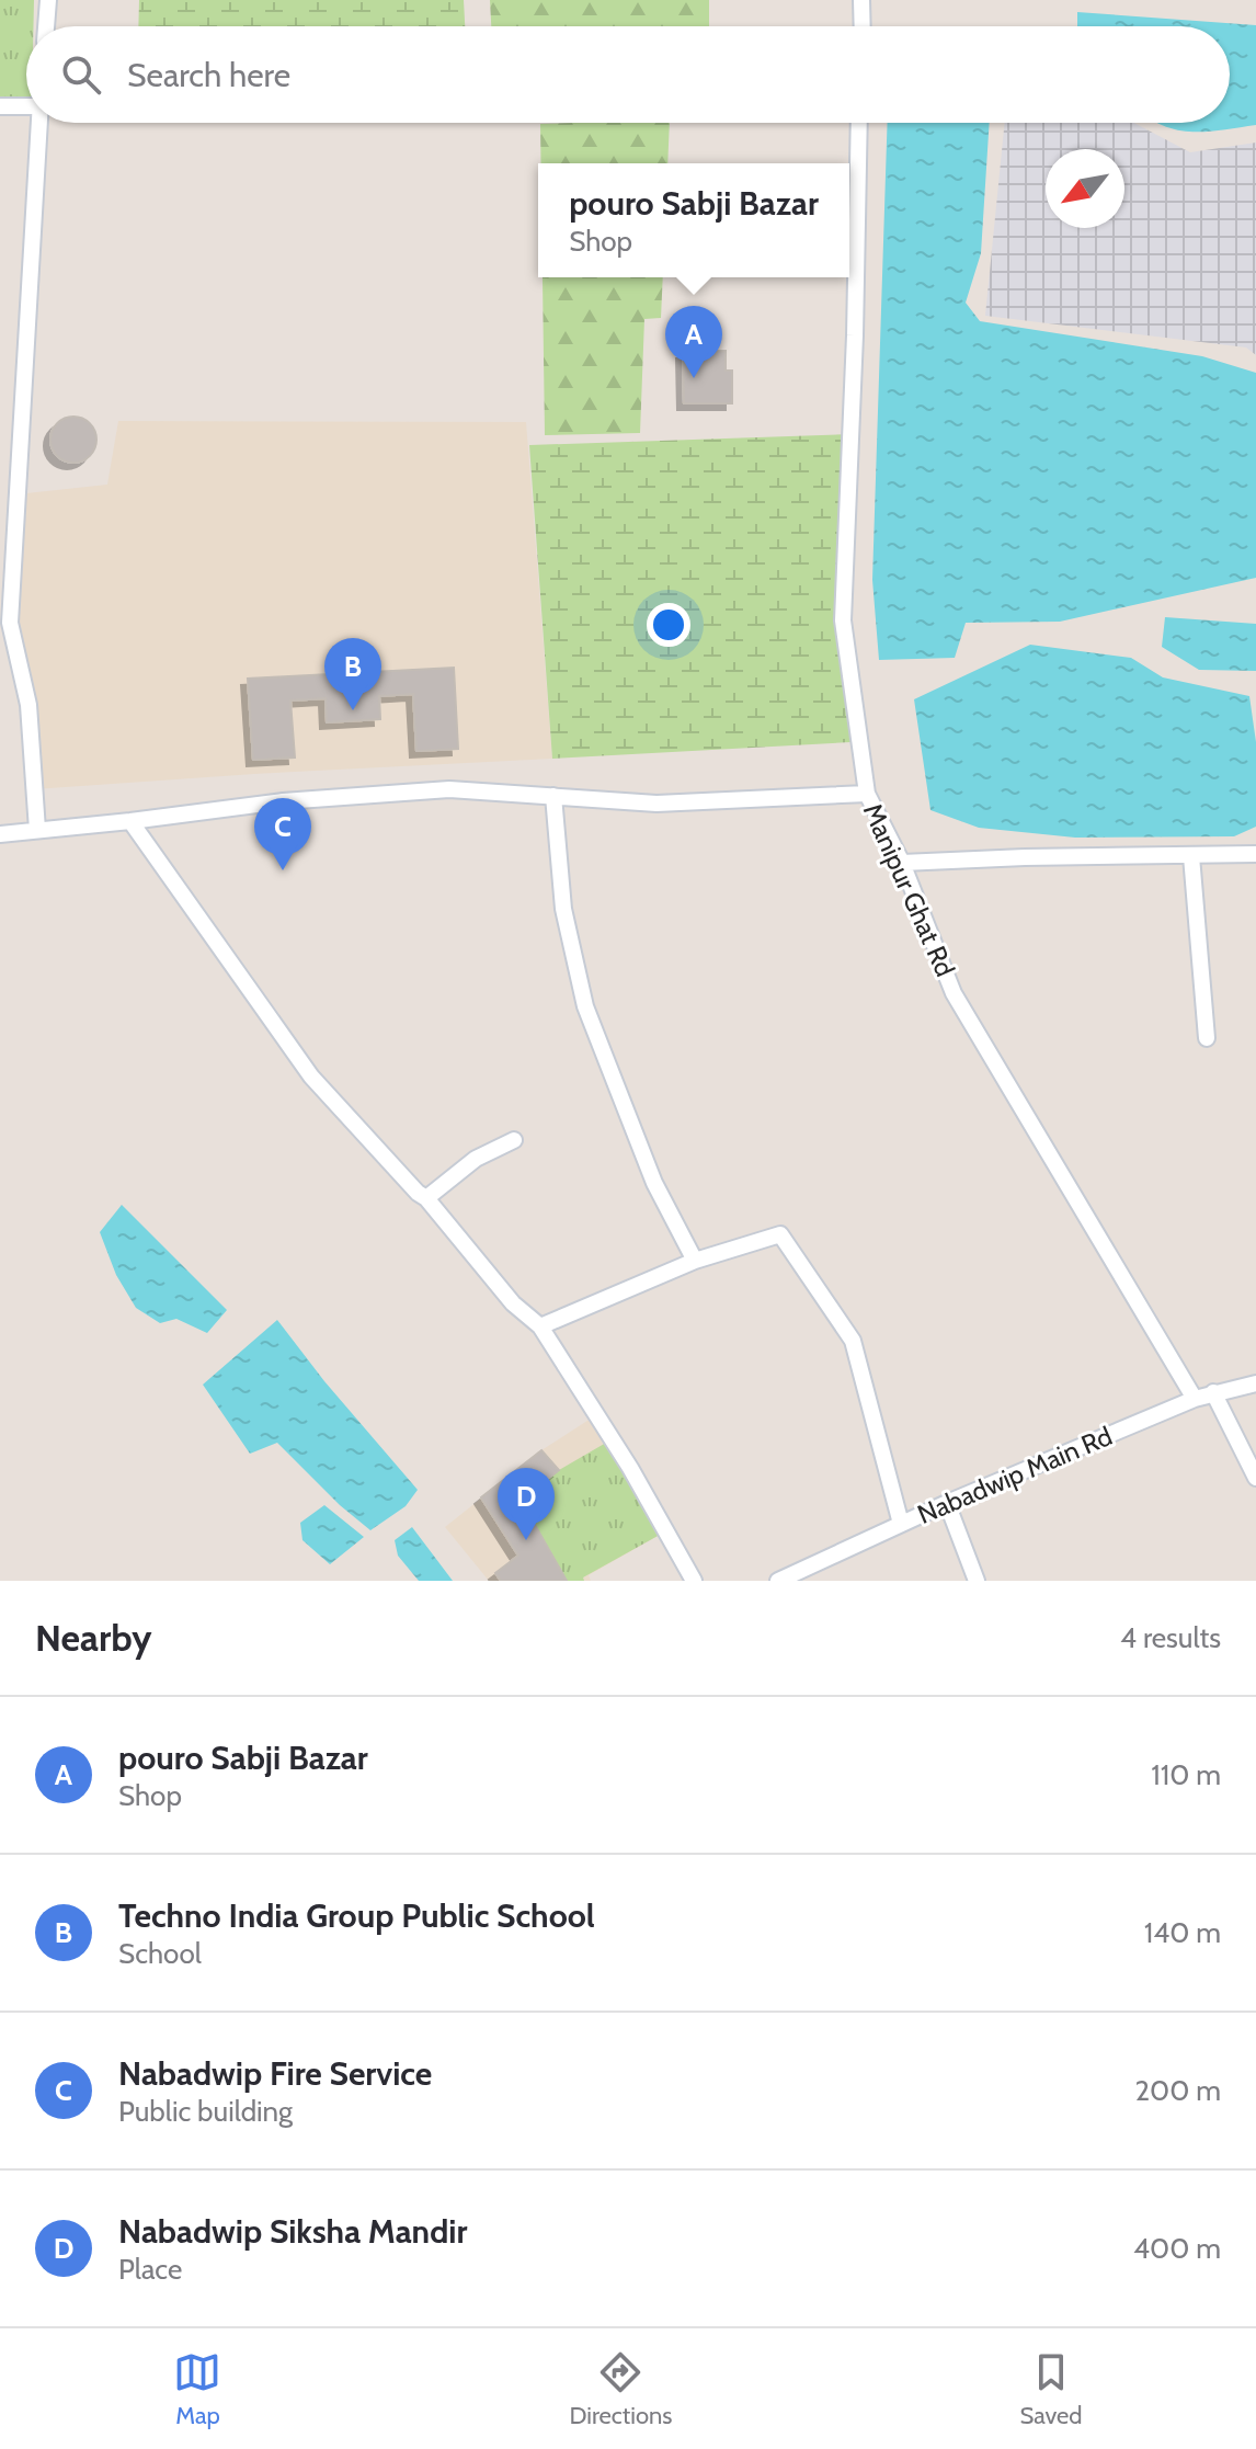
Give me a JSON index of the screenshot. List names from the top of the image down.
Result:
{
  "streets": {
    "street": ["Manipur Ghat Rd", "Nabadwip Main Rd"]
  },
  "crossings": [
    ["Manipur Ghat Rd", "Nabadwip Main Rd"]
  ],
  "north": "bottom left",
  "page": {
    "search": "Search here",
    "popup": ["pouro Sabji Bazar", "Shop"],
    "pins": [
      "A",
      "B",
      "C",
      "D"
    ],
    "heading": ["Nearby", "4 results"],
    "list": [
      {
        "mark": "A",
        "name": "pouro Sabji Bazar",
        "note": "Shop",
        "value": "110 m"
      },
      {
        "mark": "B",
        "name": "Techno India Group Public School",
        "note": "School",
        "value": "140 m"
      },
      {
        "mark": "C",
        "name": "Nabadwip Fire Service",
        "note": "Public building",
        "value": "200 m"
      },
      {
        "mark": "D",
        "name": "Nabadwip Siksha Mandir",
        "note": "Place",
        "value": "400 m"
      }
    ],
    "nav": ["Map", "Directions", "Saved"]
  }
}
